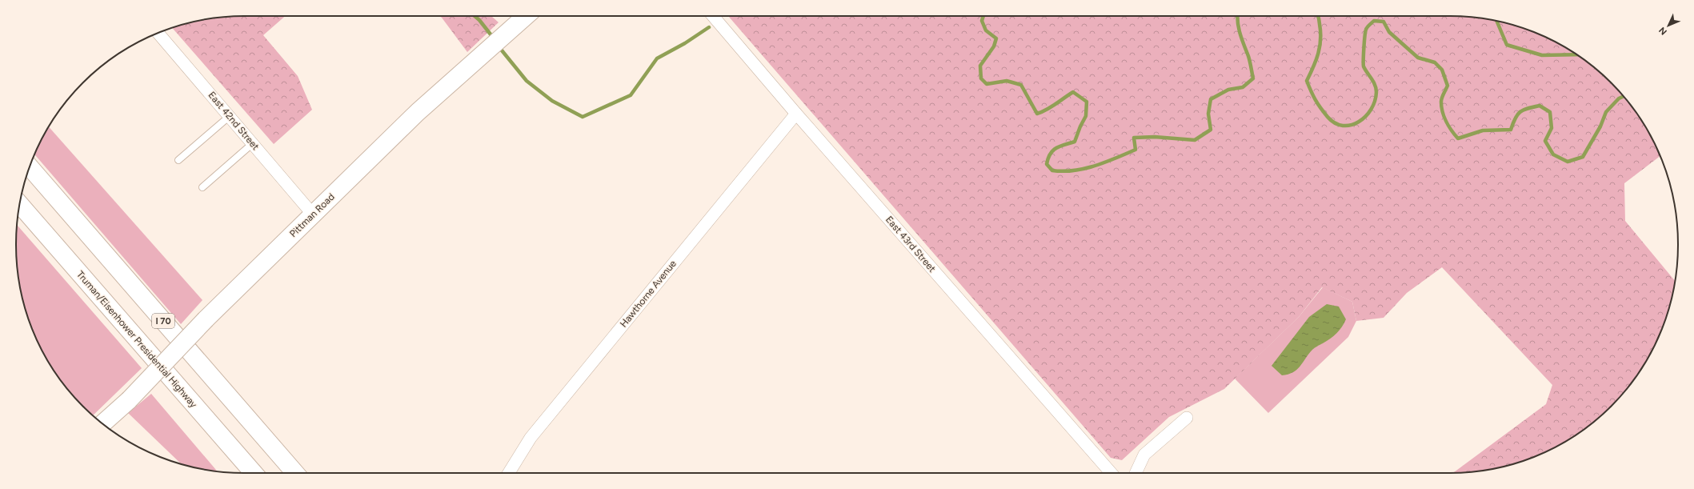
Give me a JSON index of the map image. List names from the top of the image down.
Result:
{
  "streets": {
    "main road": ["Pittman Road", "I 70", "Truman/Eisenhower Presidential Highway"],
    "street": ["East 42nd Street", "East 43rd Street", "Hawthorne Avenue"]
  },
  "crossings": [
    ["East 42nd Street", "Pittman Road"],
    ["East 43rd Street", "Hawthorne Avenue"]
  ],
  "north": "bottom left"
}
